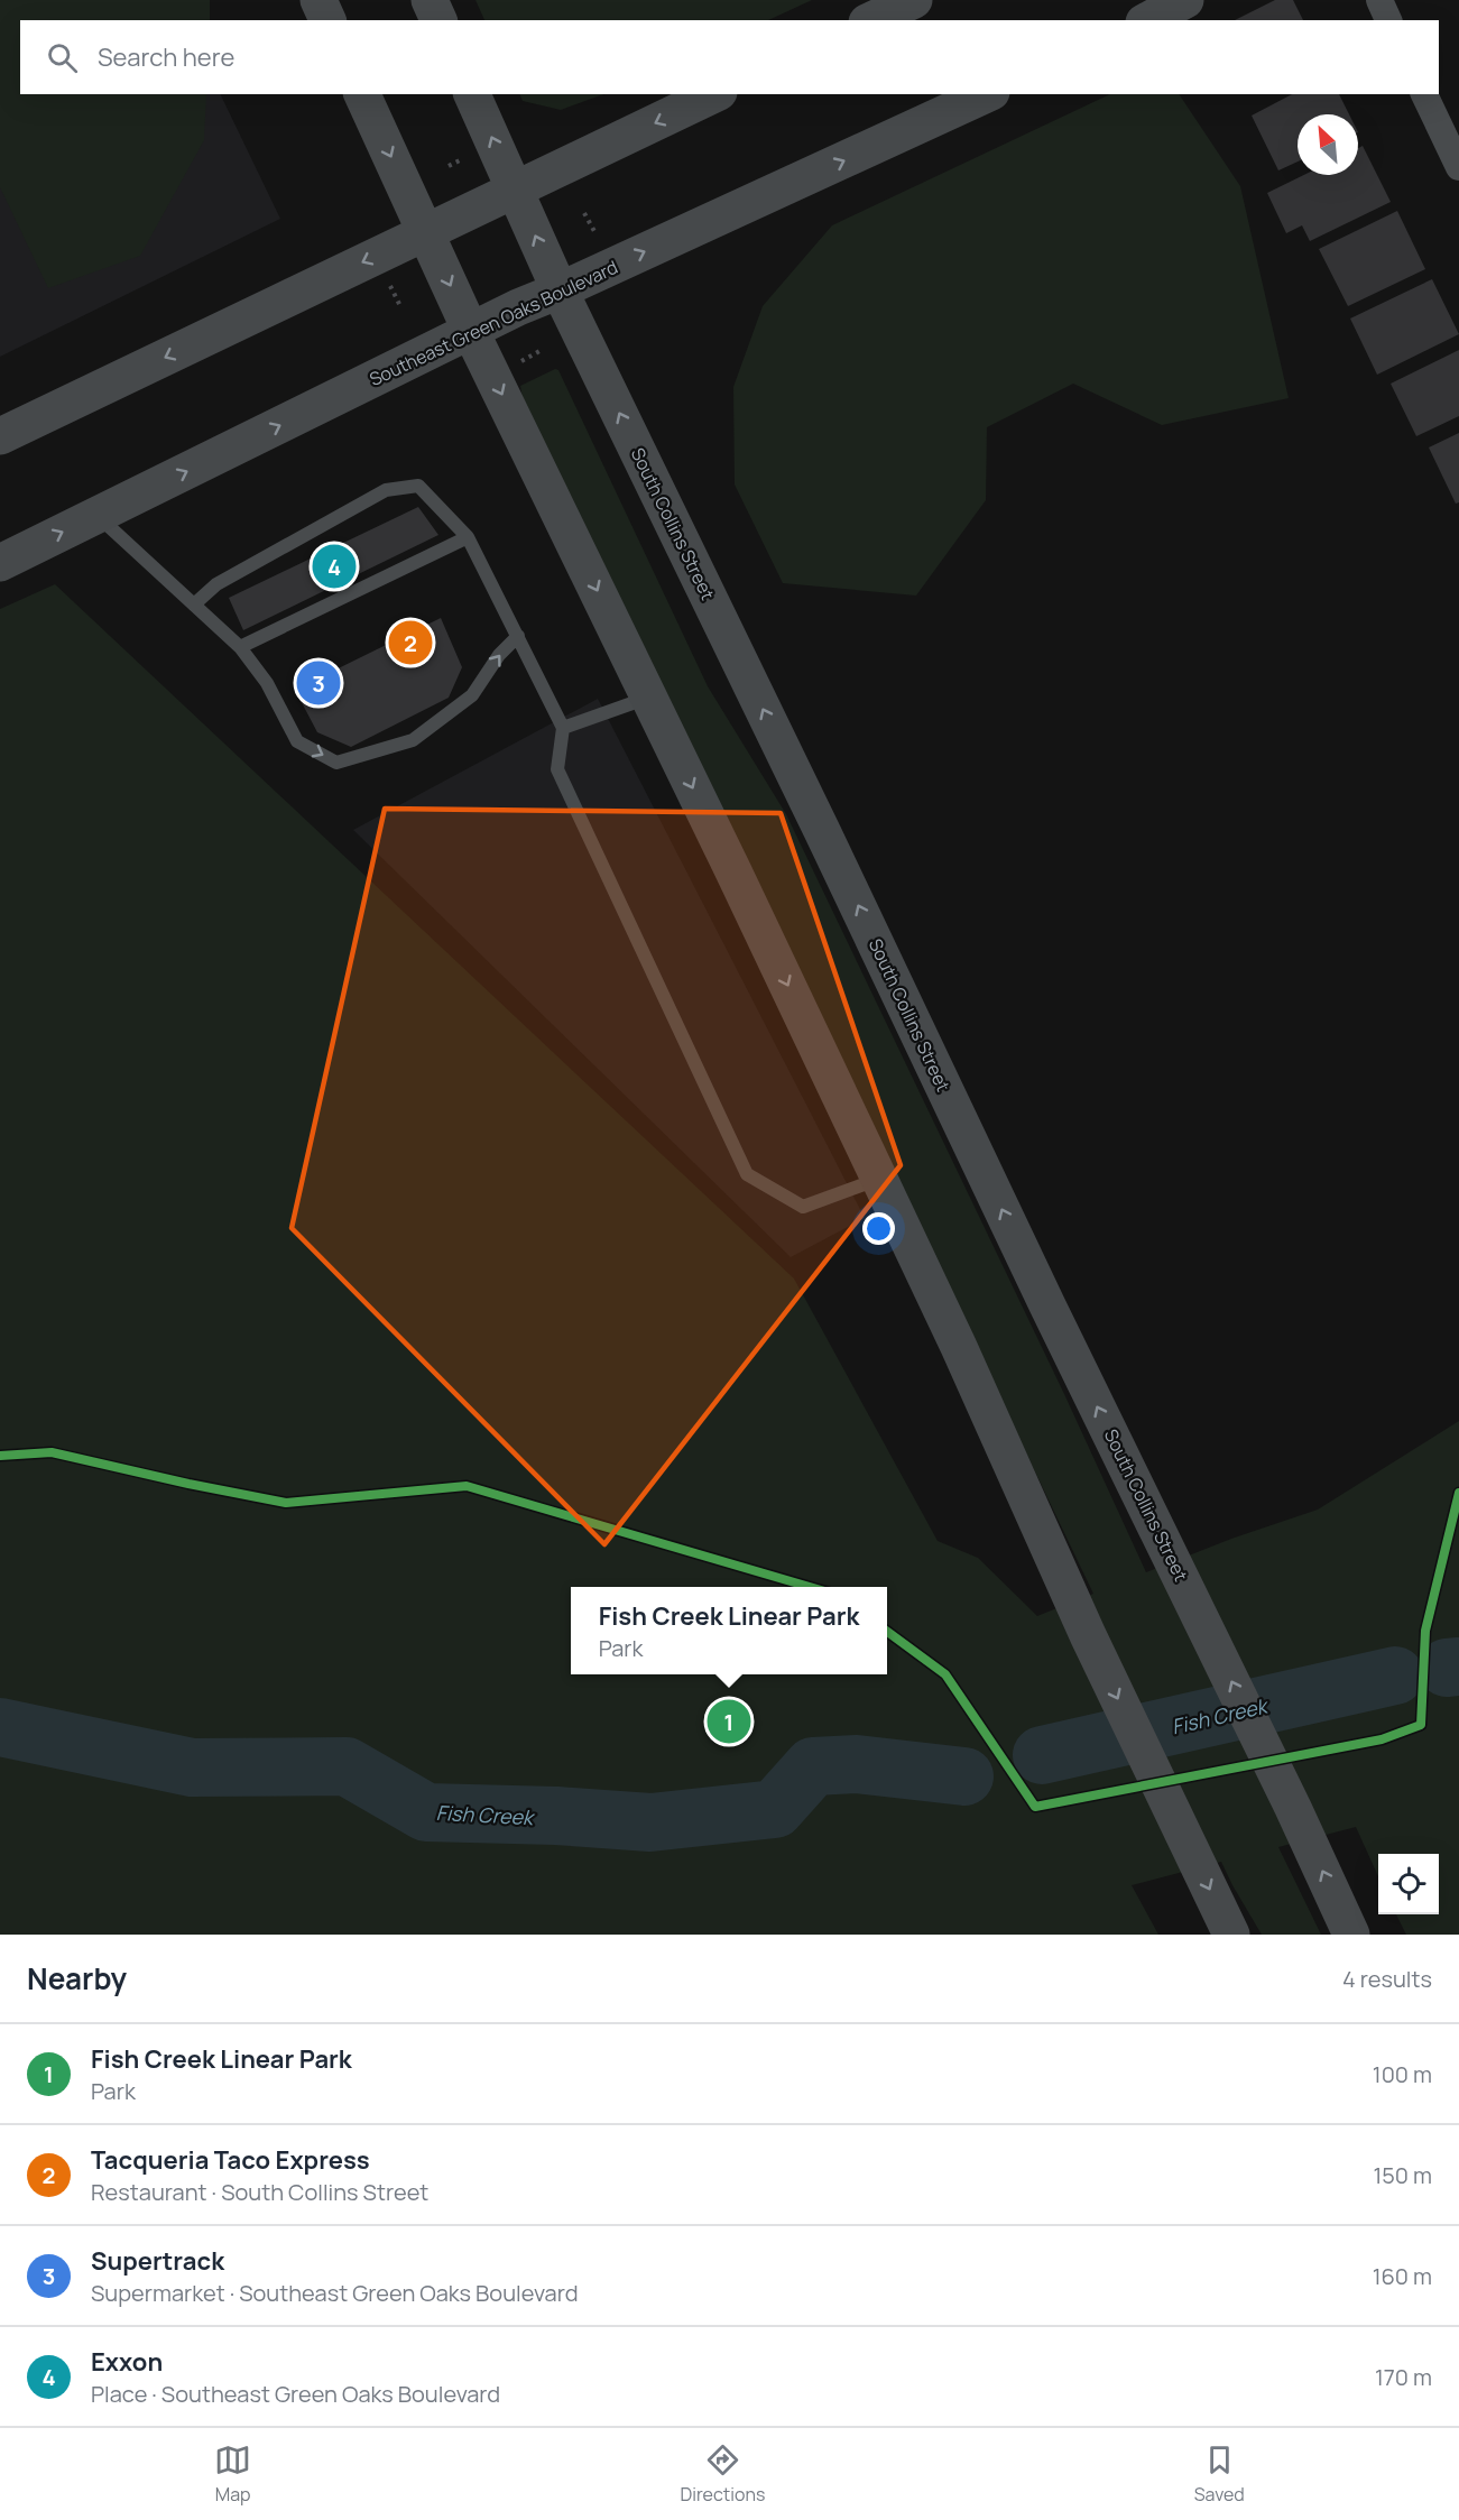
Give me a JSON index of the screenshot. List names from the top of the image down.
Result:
{
  "streets": {
    "main road": ["Southeast Green Oaks Boulevard", "South Collins Street"]
  },
  "crossings": [
    ["Southeast Green Oaks Boulevard", "South Collins Street"]
  ],
  "water": ["Fish Creek"],
  "north": "top left",
  "page": {
    "search": "Search here",
    "pins": [
      "4",
      "2",
      "3",
      "1"
    ],
    "popup": ["Fish Creek Linear Park", "Park"],
    "heading": ["Nearby", "4 results"],
    "list": [
      {
        "mark": "1",
        "name": "Fish Creek Linear Park",
        "note": "Park",
        "value": "100 m"
      },
      {
        "mark": "2",
        "name": "Tacqueria Taco Express",
        "note": "Restaurant · South Collins Street",
        "value": "150 m"
      },
      {
        "mark": "3",
        "name": "Supertrack",
        "note": "Supermarket · Southeast Green Oaks Boulevard",
        "value": "160 m"
      },
      {
        "mark": "4",
        "name": "Exxon",
        "note": "Place · Southeast Green Oaks Boulevard",
        "value": "170 m"
      }
    ],
    "nav": ["Map", "Directions", "Saved"]
  }
}
